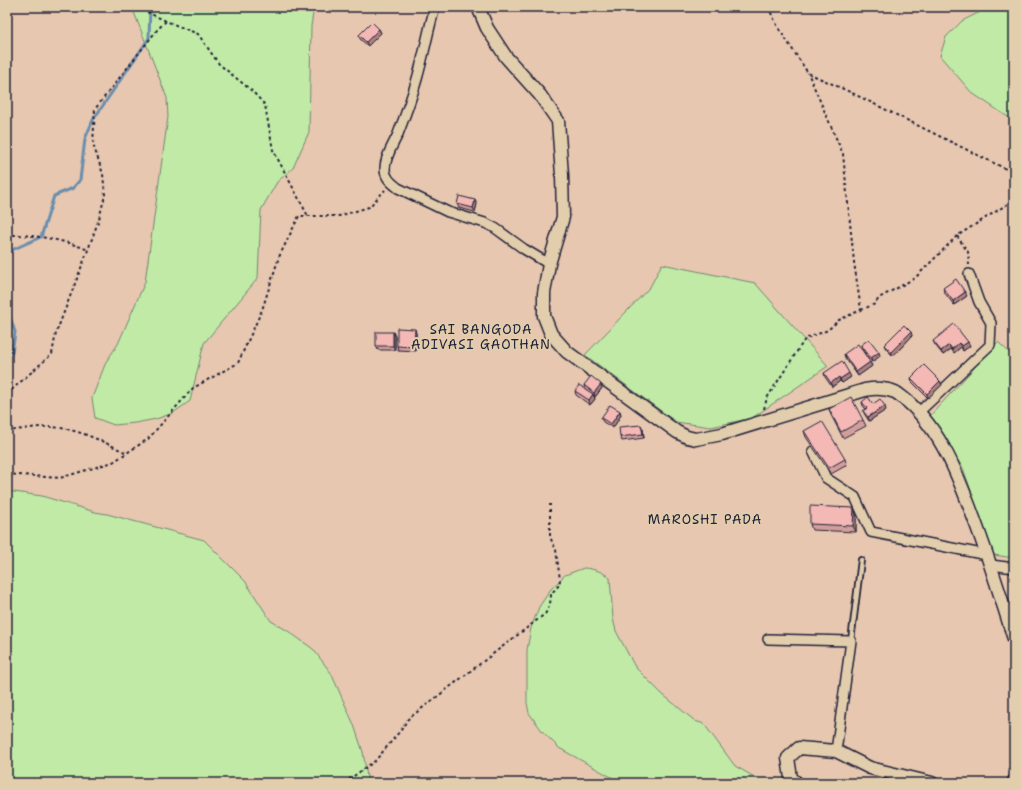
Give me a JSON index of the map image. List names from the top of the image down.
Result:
{
  "districts": ["SAI BANGODA ADIVASI GAOTHAN", "MAROSHI PADA"]
}
